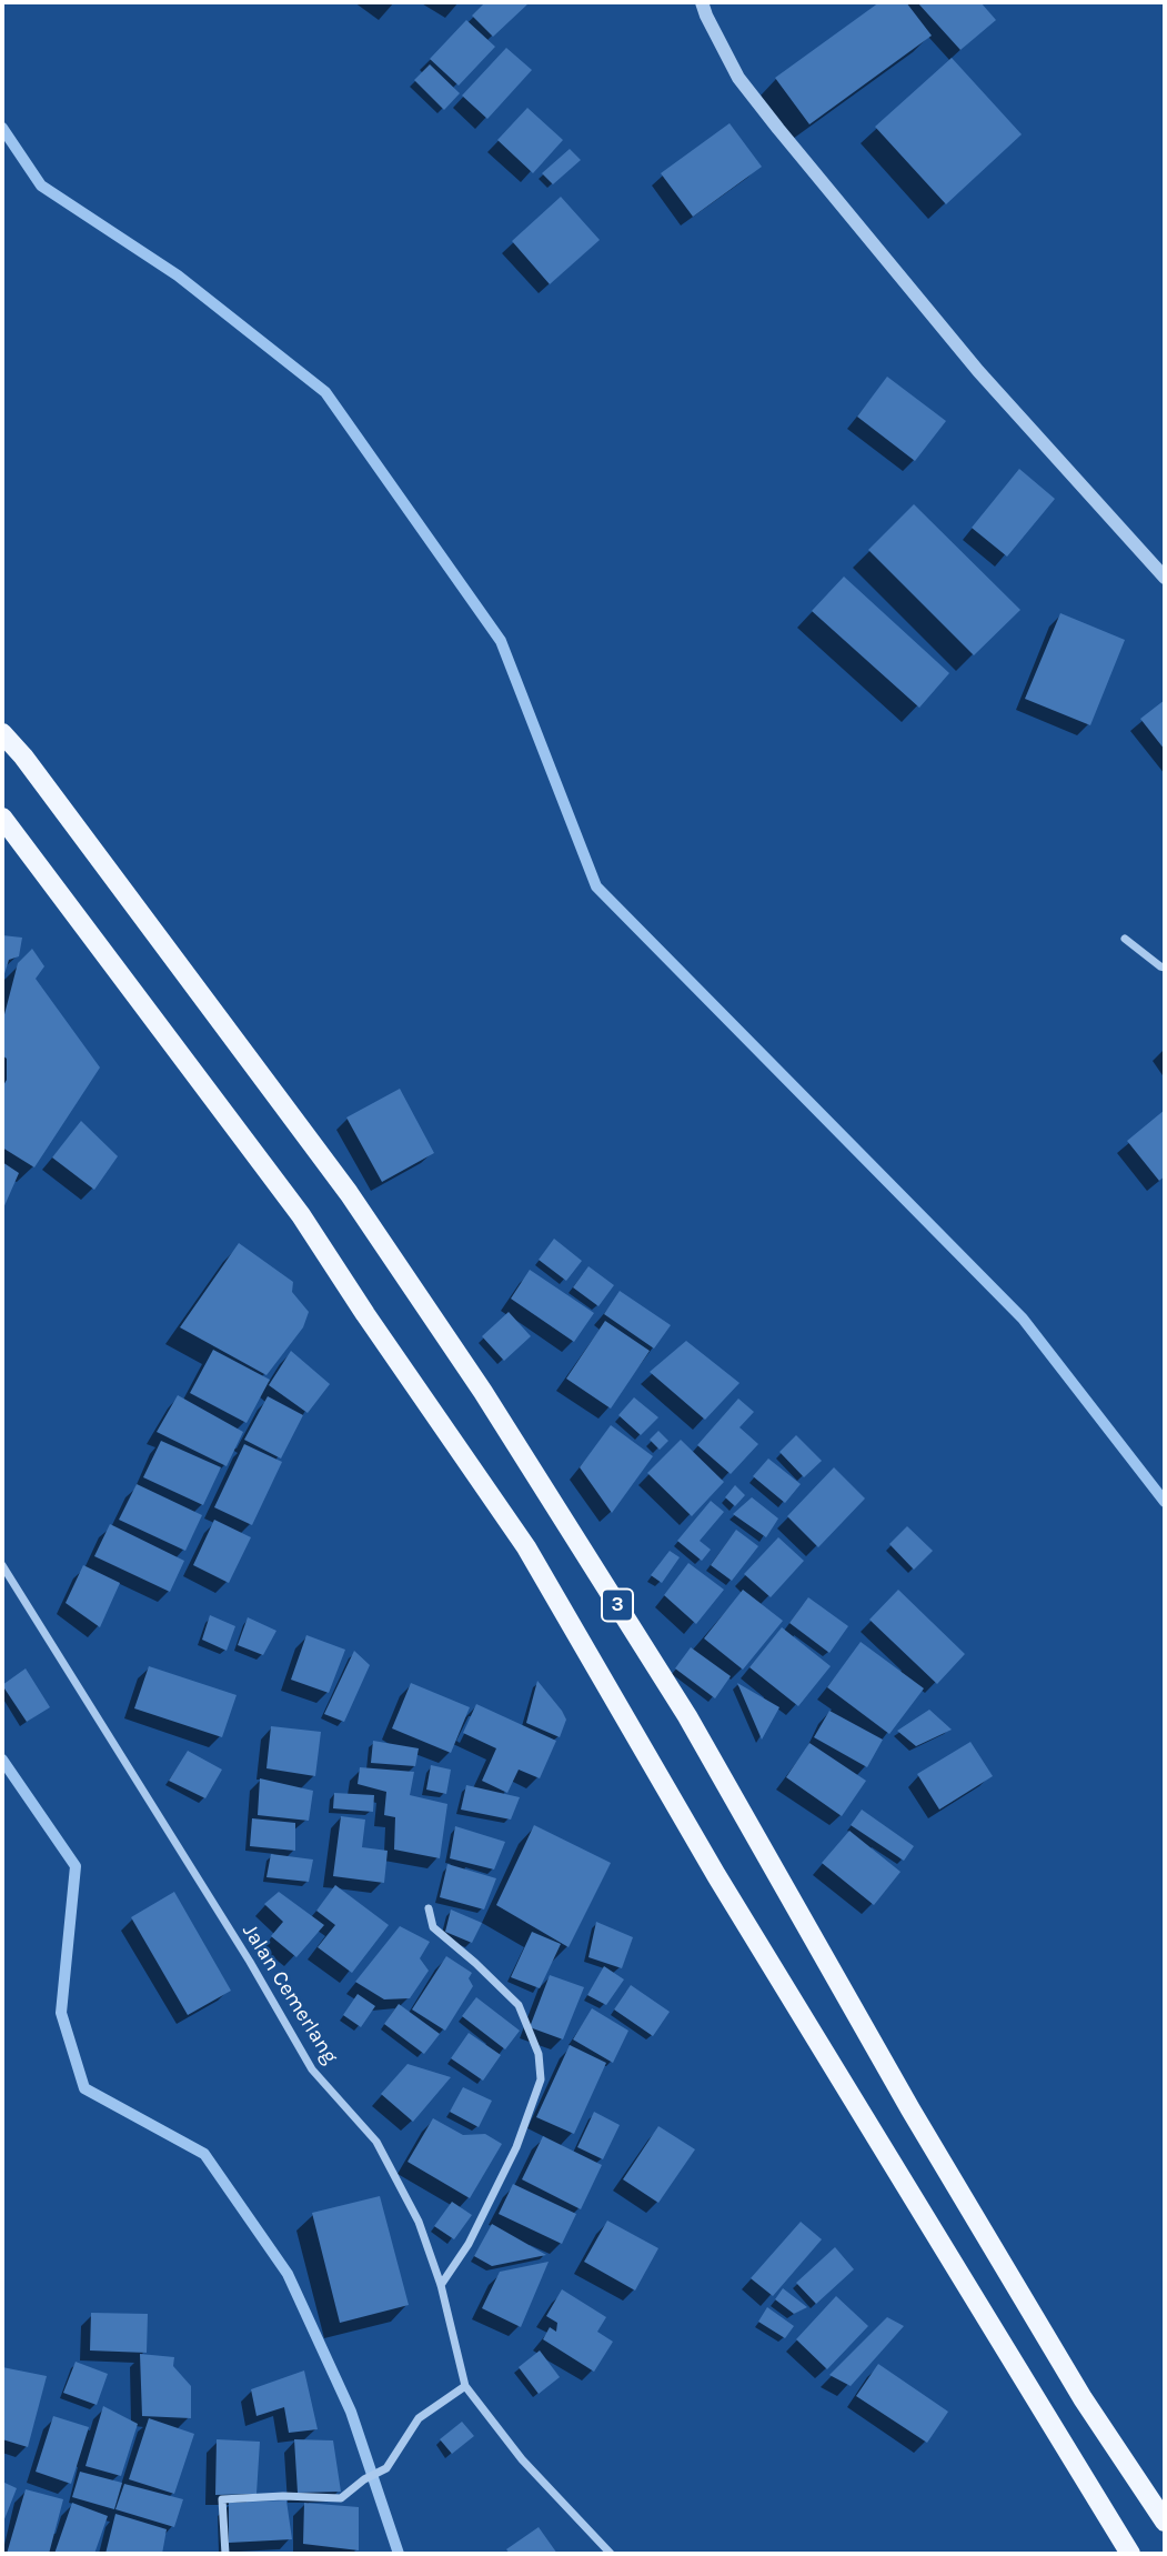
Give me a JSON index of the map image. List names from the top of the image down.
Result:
{
  "streets": {
    "main road": ["3"],
    "street": ["Jalan Cemerlang"]
  }
}
